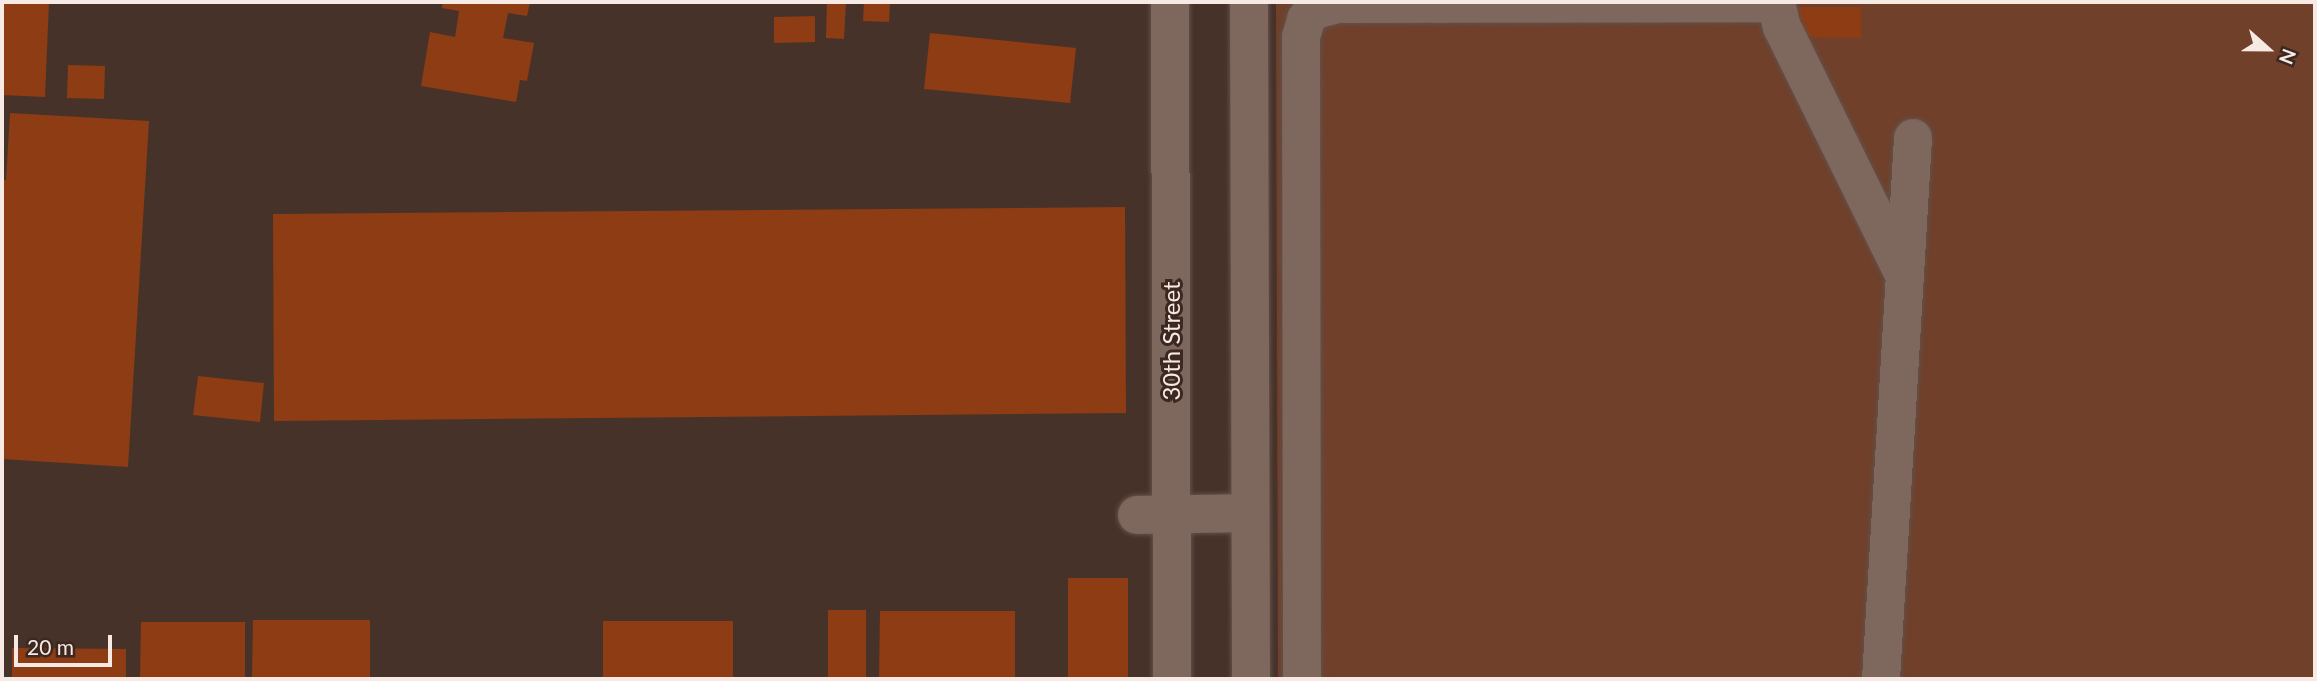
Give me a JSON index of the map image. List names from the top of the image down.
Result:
{
  "streets": {
    "street": ["30th Street"]
  },
  "scale_bar": "20 m",
  "north": "right"
}
